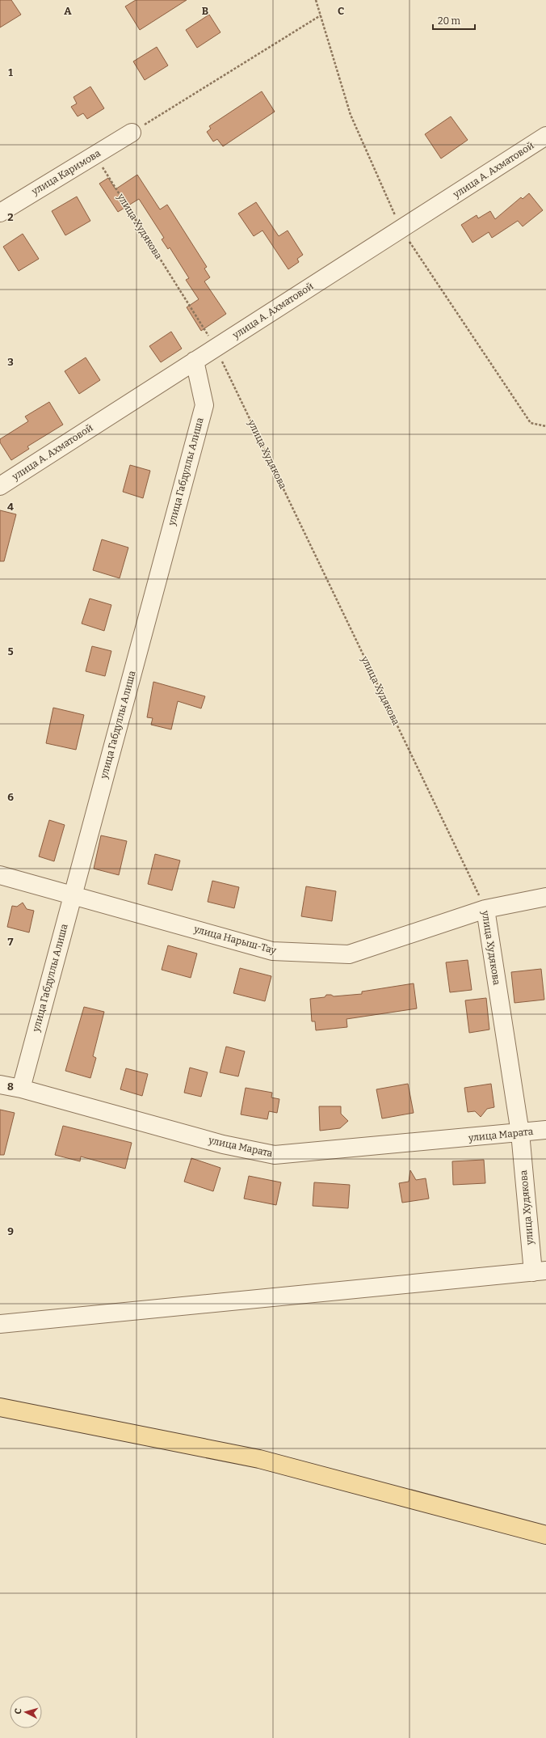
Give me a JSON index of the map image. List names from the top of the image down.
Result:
{
  "streets": {
    "street": [
      "улица А. Ахматовой",
      "улица Каримова",
      "улица Худякова",
      "улица Габдуллы Алиша",
      "улица Нарыш-Тау",
      "улица Марата"
    ]
  },
  "crossings": [
    ["улица А. Ахматовой", "улица Худякова"],
    ["улица А. Ахматовой", "улица Габдуллы Алиша"],
    ["улица Каримова", "улица Худякова"],
    ["улица Худякова", "улица Нарыш-Тау"],
    ["улица Худякова", "улица Марата"],
    ["улица Габдуллы Алиша", "улица Нарыш-Тау"],
    ["улица Габдуллы Алиша", "улица Марата"]
  ],
  "scale_bar": "20 m",
  "north": "left",
  "grid": {
    "columns": ["A", "B", "C"],
    "rows": [
      "1",
      "2",
      "3",
      "4",
      "5",
      "6",
      "7",
      "8",
      "9"
    ]
  }
}
